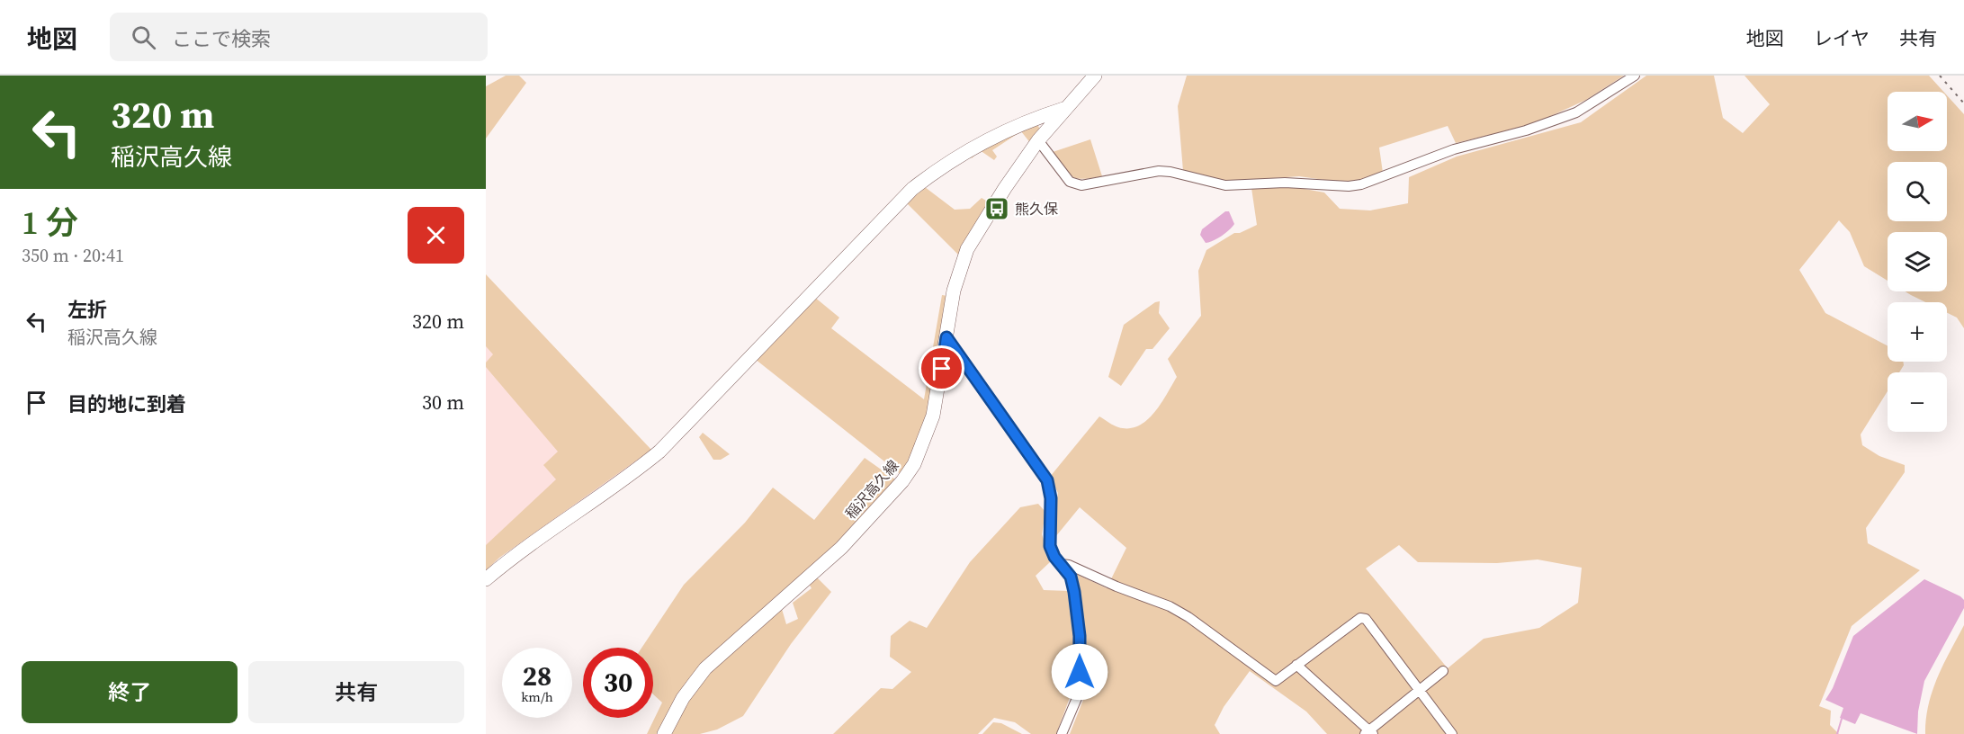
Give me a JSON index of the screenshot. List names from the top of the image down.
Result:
{
  "streets": {
    "main road": ["稲沢高久線"]
  },
  "places": {
    "bus stop": ["熊久保"]
  },
  "north": "right",
  "page": {
    "header": "地図",
    "search": "ここで検索",
    "nav": ["地図", "レイヤ", "共有"],
    "turn": ["320 m", "稲沢高久線"],
    "map_buttons": ["+", "−"],
    "heading": ["1 分", "350 m · 20:41"],
    "list": [
      {
        "name": "左折",
        "note": "稲沢高久線",
        "value": "320 m"
      },
      {
        "name": "目的地に到着",
        "value": "30 m"
      }
    ],
    "speed": "28 km/h",
    "limit": "30",
    "buttons": ["終了", "共有"]
  }
}
